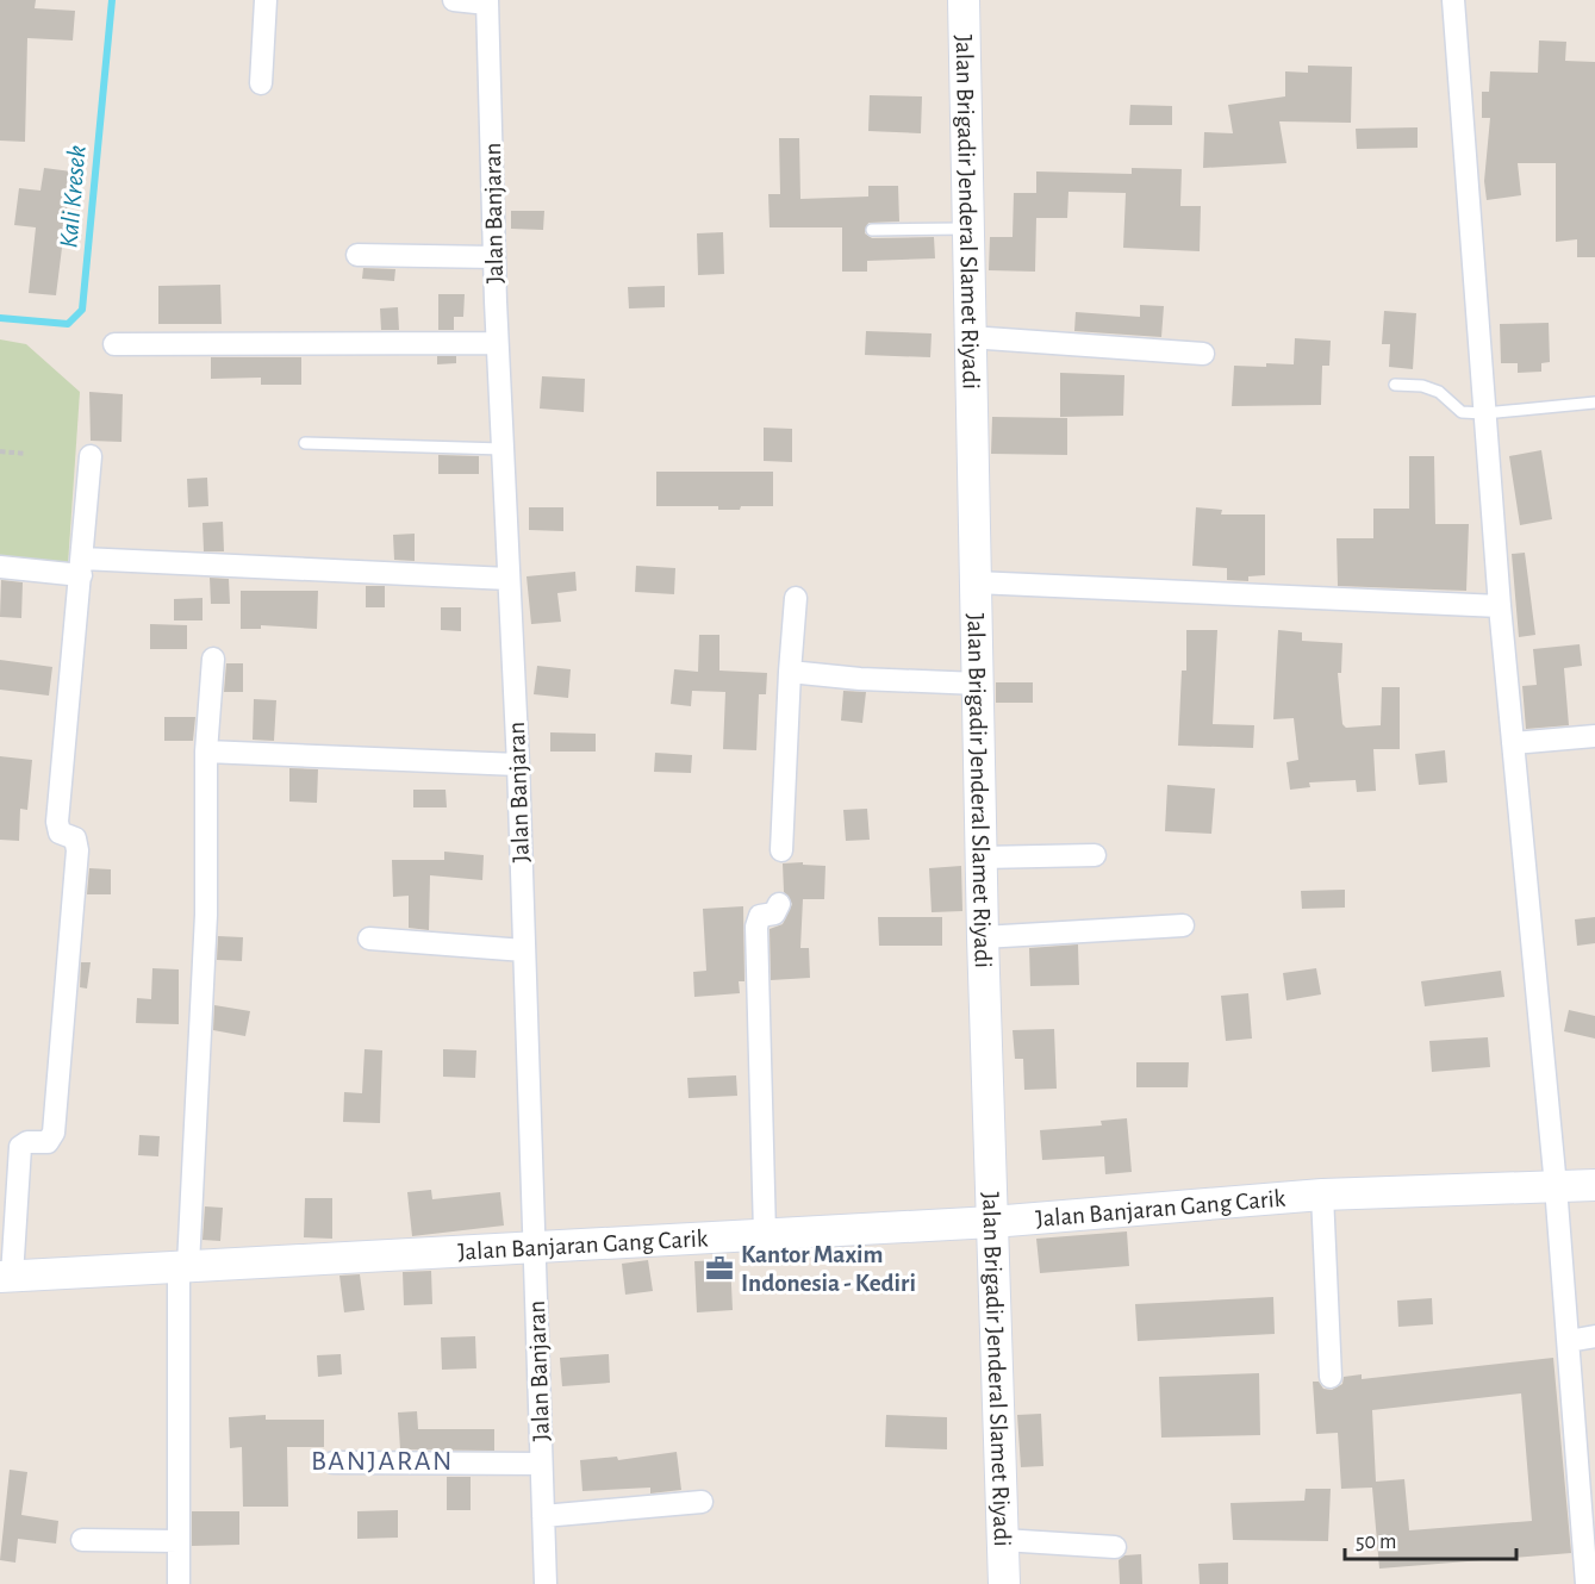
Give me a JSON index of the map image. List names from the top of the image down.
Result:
{
  "streets": {
    "street": ["Jalan Banjaran", "Jalan Brigadir Jenderal Slamet Riyadi", "Jalan Banjaran Gang Carik"]
  },
  "crossings": [
    ["Jalan Banjaran", "Jalan Banjaran Gang Carik"],
    ["Jalan Brigadir Jenderal Slamet Riyadi", "Jalan Banjaran Gang Carik"]
  ],
  "districts": ["BANJARAN"],
  "water": ["Kali Kresek"],
  "places": {
    "office": ["Kantor Maxim Indonesia - Kediri"]
  },
  "scale_bar": "50 m"
}
